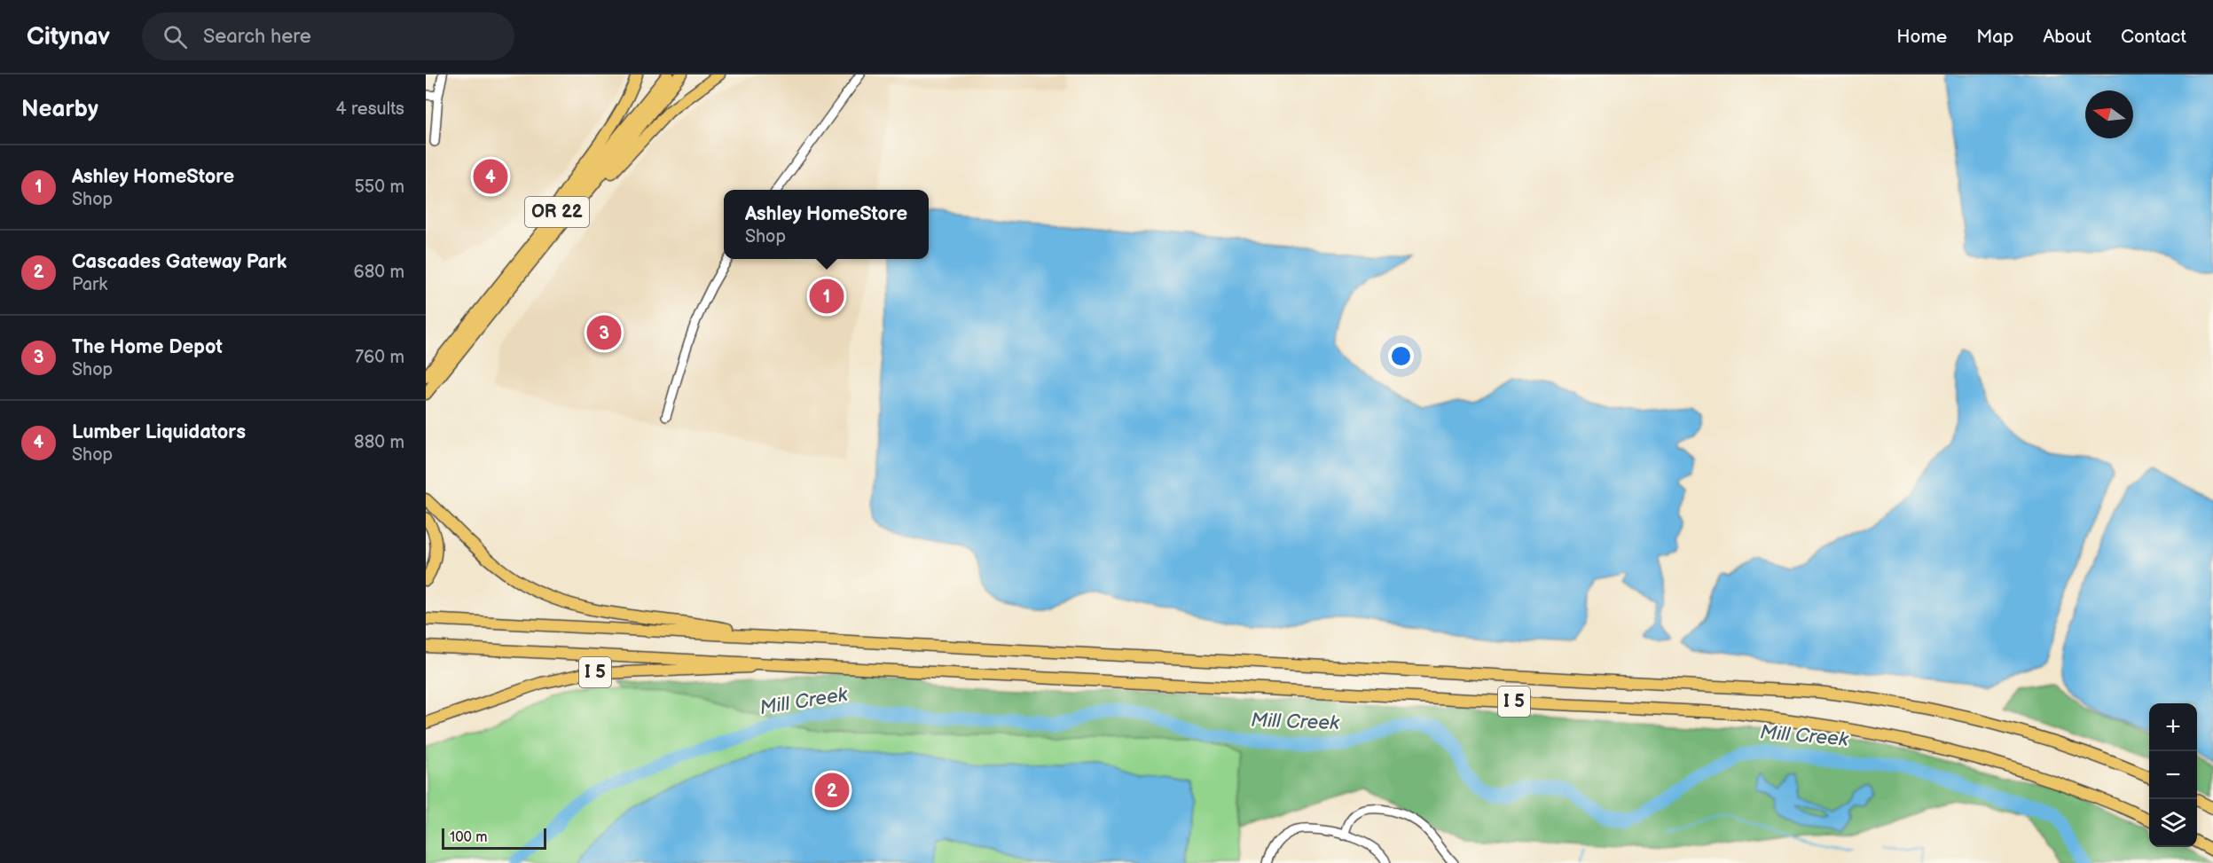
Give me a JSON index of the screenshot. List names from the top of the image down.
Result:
{
  "streets": {
    "highway": ["OR 22", "I 5"]
  },
  "water": ["Mill Creek"],
  "scale_bar": "100 m",
  "north": "left",
  "page": {
    "header": "Citynav",
    "search": "Search here",
    "nav": [
      "Home",
      "Map",
      "About",
      "Contact"
    ],
    "heading": ["Nearby", "4 results"],
    "list": [
      {
        "mark": "1",
        "name": "Ashley HomeStore",
        "note": "Shop",
        "value": "550 m"
      },
      {
        "mark": "2",
        "name": "Cascades Gateway Park",
        "note": "Park",
        "value": "680 m"
      },
      {
        "mark": "3",
        "name": "The Home Depot",
        "note": "Shop",
        "value": "760 m"
      },
      {
        "mark": "4",
        "name": "Lumber Liquidators",
        "note": "Shop",
        "value": "880 m"
      }
    ],
    "pins": [
      "4",
      "1",
      "3",
      "2"
    ],
    "popup": ["Ashley HomeStore", "Shop"],
    "map_buttons": ["+", "−"],
    "scale": "100 m"
  }
}
